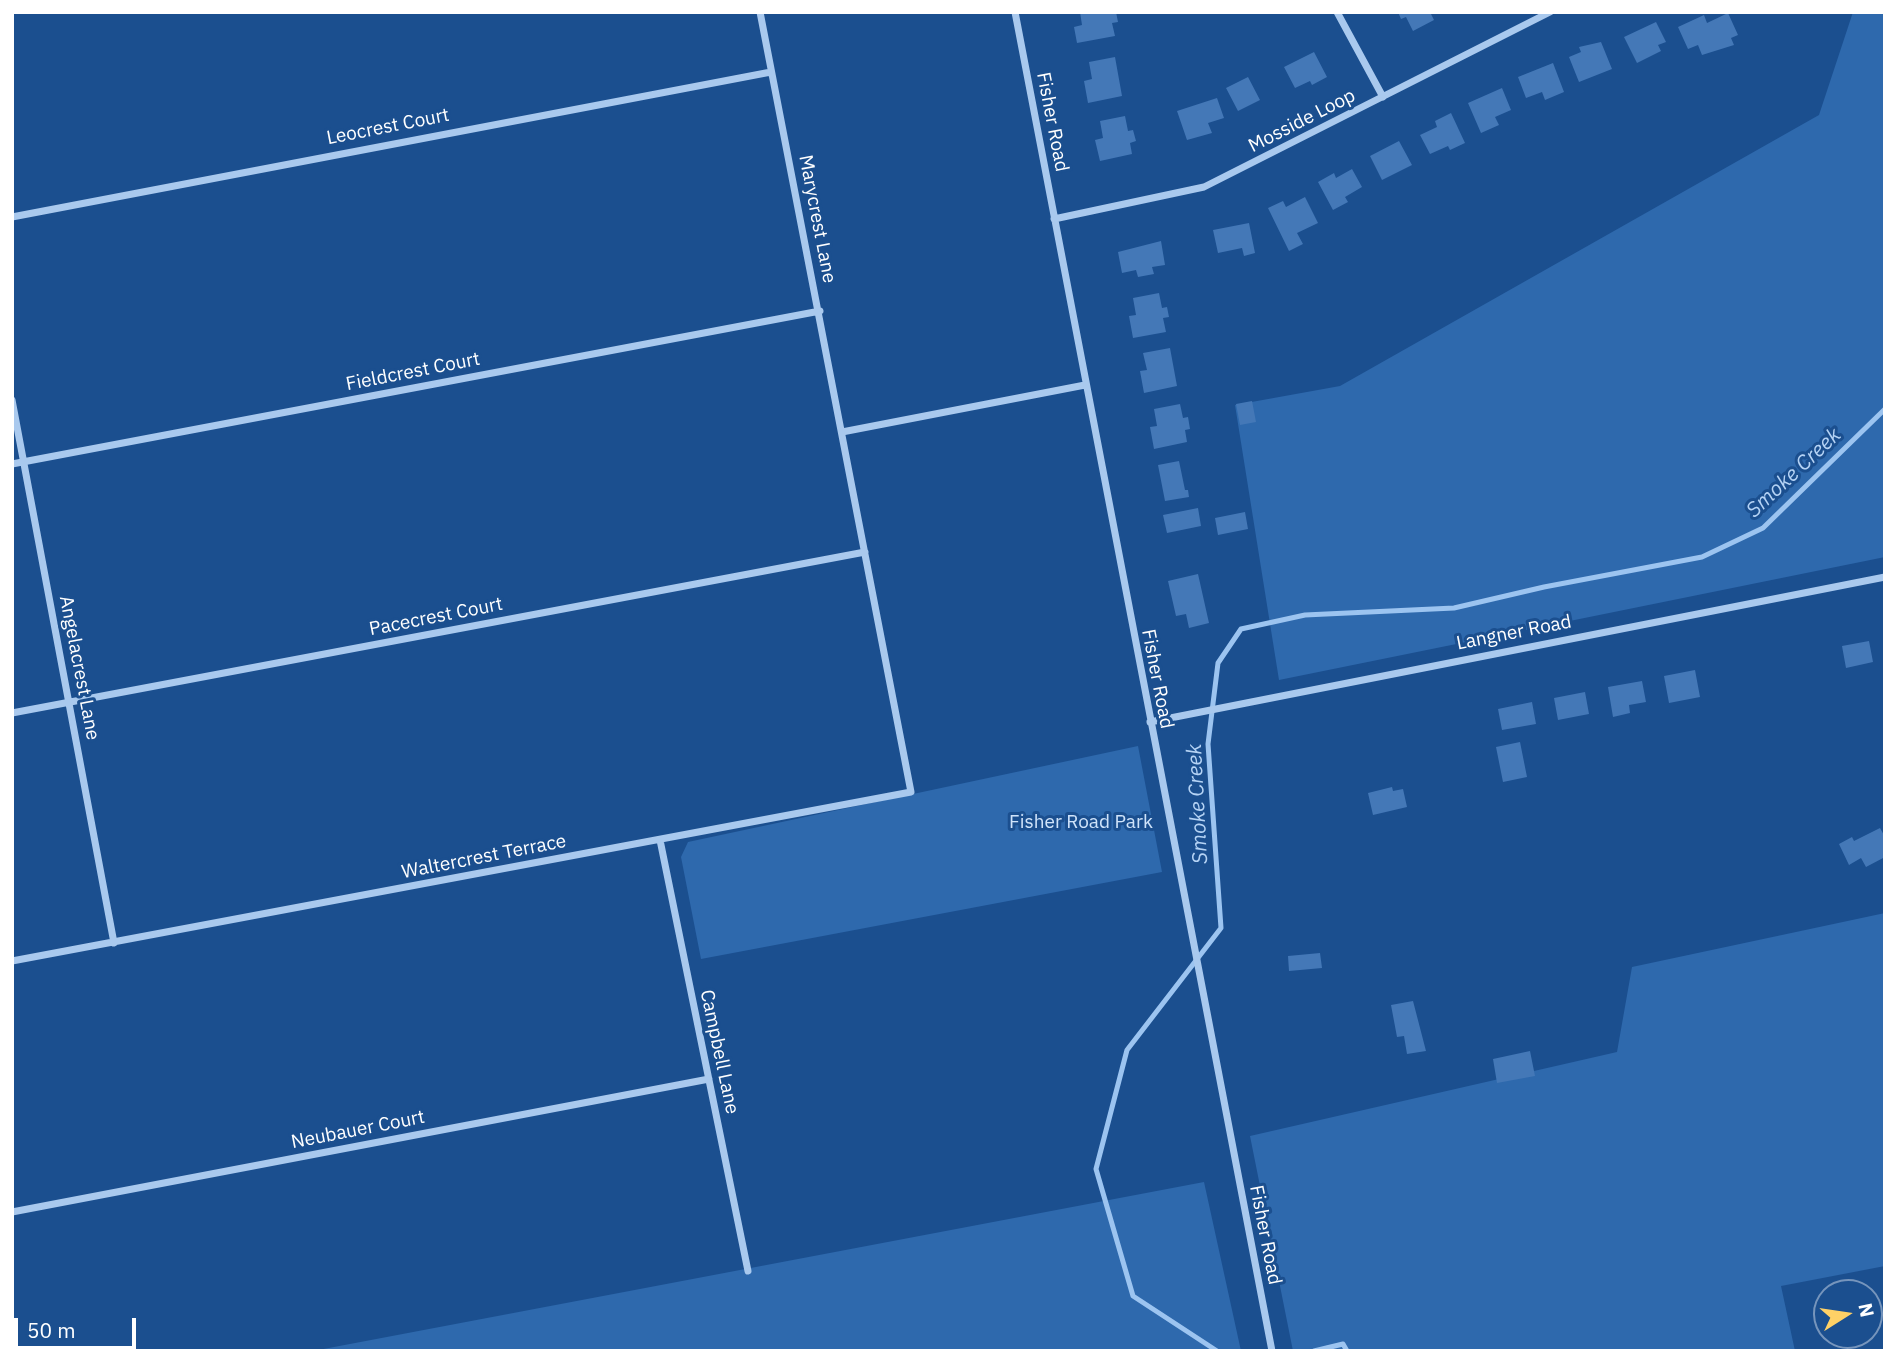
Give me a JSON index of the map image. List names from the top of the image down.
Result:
{
  "streets": {
    "street": [
      "Mosside Loop",
      "Fisher Road",
      "Leocrest Court",
      "Marycrest Lane",
      "Fieldcrest Court",
      "Pacecrest Court",
      "Langner Road",
      "Angelacrest Lane",
      "Waltercrest Terrace",
      "Campbell Lane",
      "Neubauer Court"
    ]
  },
  "crossings": [
    ["Mosside Loop", "Fisher Road"],
    ["Fisher Road", "Langner Road"],
    ["Leocrest Court", "Marycrest Lane"],
    ["Marycrest Lane", "Fieldcrest Court"],
    ["Marycrest Lane", "Pacecrest Court"],
    ["Marycrest Lane", "Waltercrest Terrace"],
    ["Fieldcrest Court", "Angelacrest Lane"],
    ["Pacecrest Court", "Angelacrest Lane"],
    ["Angelacrest Lane", "Waltercrest Terrace"],
    ["Waltercrest Terrace", "Campbell Lane"],
    ["Campbell Lane", "Neubauer Court"]
  ],
  "water": ["Smoke Creek"],
  "parks": ["Fisher Road Park"],
  "scale_bar": "50 m",
  "north": "right"
}
